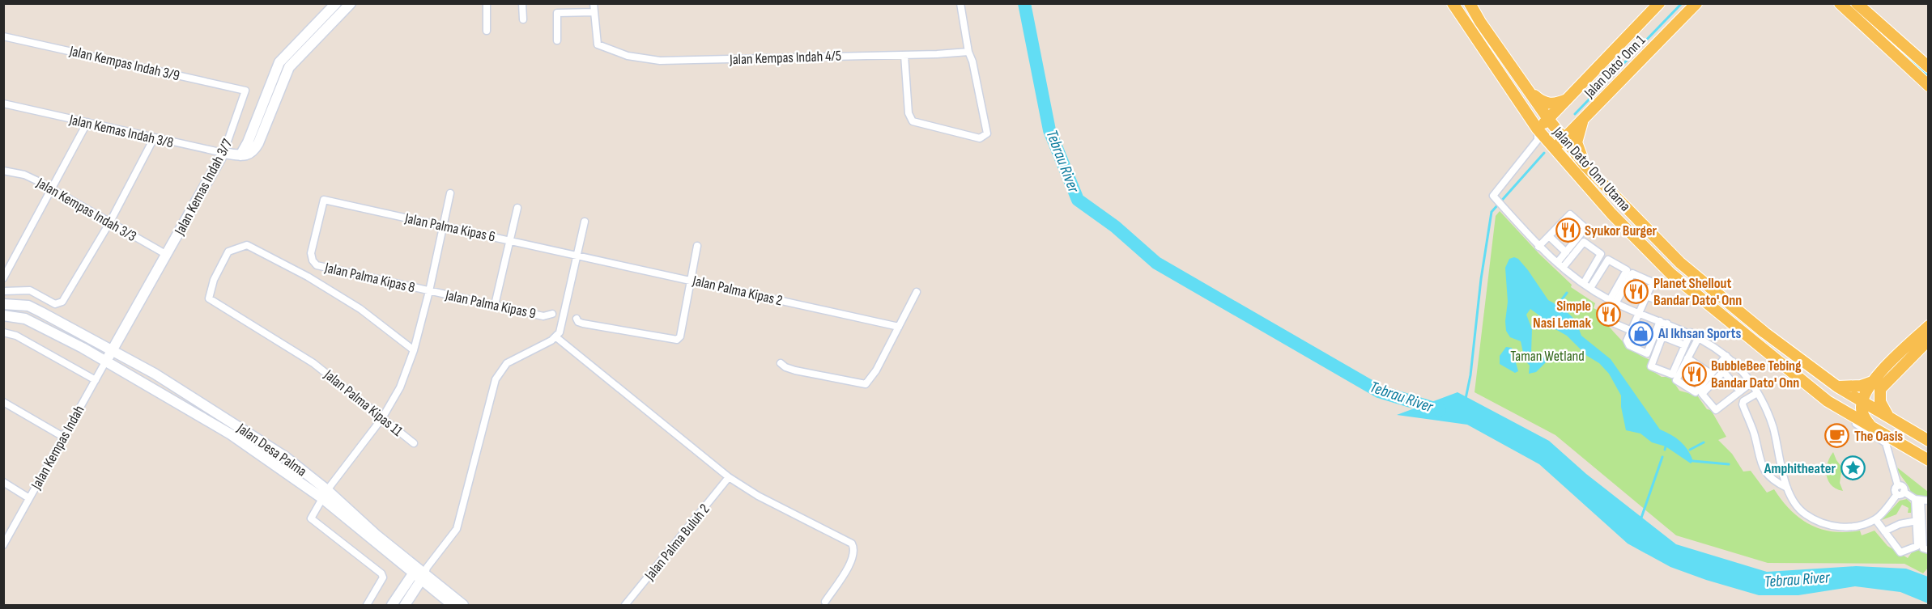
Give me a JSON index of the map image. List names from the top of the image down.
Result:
{
  "streets": {
    "main road": ["Jalan Dato' Onn 1", "Jalan Dato' Onn Utama"],
    "street": [
      "Jalan Kempas Indah 4/5",
      "Jalan Kempas Indah 3/9",
      "Jalan Kemas Indah 3/8",
      "Jalan Kemas Indah 3/7",
      "Jalan Kempas Indah 3/3",
      "Jalan Palma Kipas 6",
      "Jalan Palma Kipas 8",
      "Jalan Palma Kipas 2",
      "Jalan Palma Kipas 9",
      "Jalan Palma Kipas 11",
      "Jalan Kempas Indah",
      "Jalan Desa Palma",
      "Jalan Palma Buluh 2"
    ]
  },
  "crossings": [
    ["Jalan Kempas Indah 3/9", "Jalan Kemas Indah 3/7"],
    ["Jalan Dato' Onn 1", "Jalan Dato' Onn Utama"],
    ["Jalan Kemas Indah 3/8", "Jalan Kemas Indah 3/7"],
    ["Jalan Kemas Indah 3/7", "Jalan Kempas Indah 3/3"],
    ["Jalan Kemas Indah 3/7", "Jalan Kempas Indah"],
    ["Jalan Kemas Indah 3/7", "Jalan Desa Palma"],
    ["Jalan Palma Kipas 6", "Jalan Palma Kipas 8"],
    ["Jalan Palma Kipas 6", "Jalan Palma Kipas 2"],
    ["Jalan Palma Kipas 8", "Jalan Palma Kipas 9"],
    ["Jalan Kempas Indah", "Jalan Desa Palma"]
  ],
  "water": ["Tebrau River"],
  "parks": ["Taman Wetland"],
  "places": {
    "restaurant": [
      "Syukor Burger",
      "Planet Shellout Bandar Dato' Onn",
      "Simple Nasi Lemak",
      "BubbleBee Tebing Bandar Dato' Onn"
    ],
    "shop": ["Al Ikhsan Sports"],
    "cafe": ["The Oasis"],
    "place": ["Amphitheater"]
  }
}
